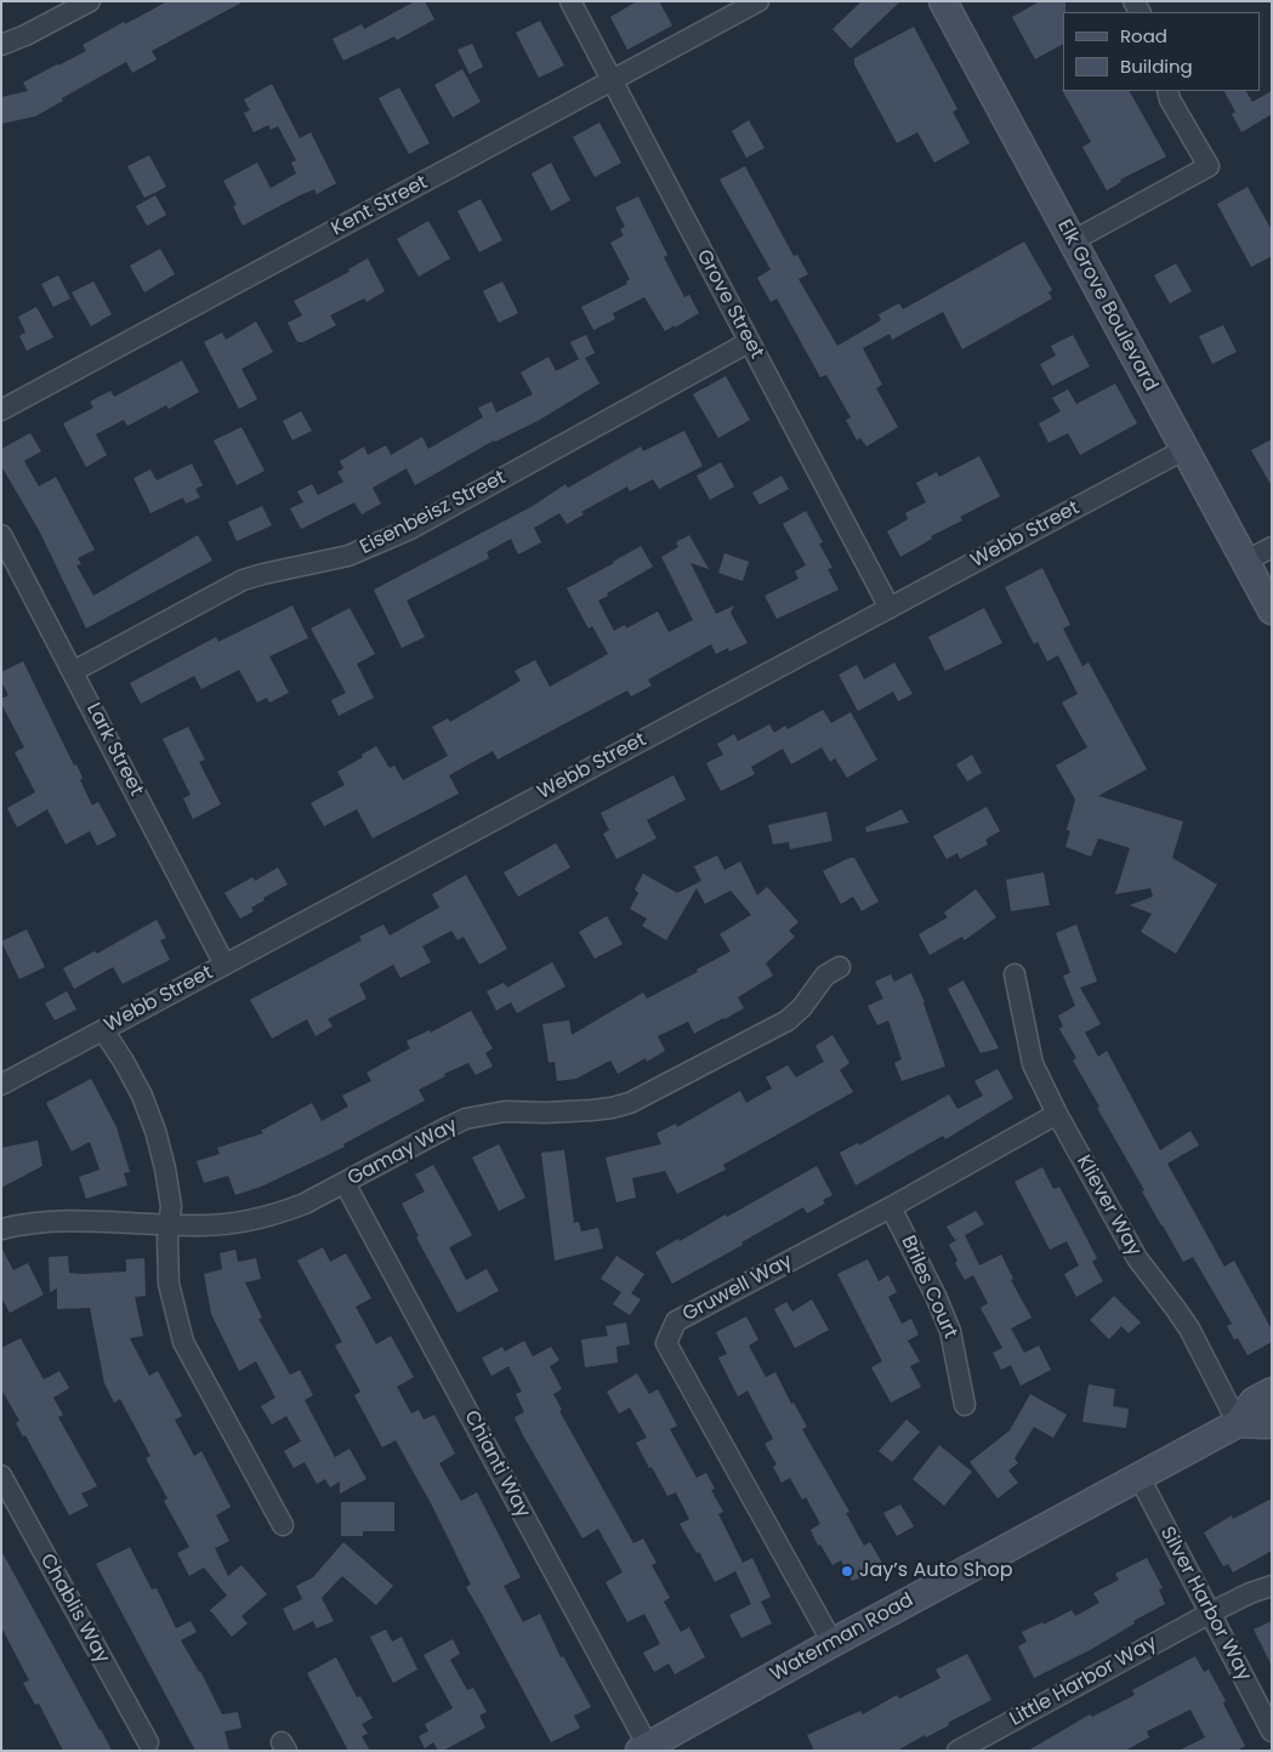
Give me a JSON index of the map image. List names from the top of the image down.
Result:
{
  "streets": {
    "main road": ["Elk Grove Boulevard", "Waterman Road"],
    "street": [
      "Kent Street",
      "Grove Street",
      "Eisenbeisz Street",
      "Webb Street",
      "Lark Street",
      "Gamay Way",
      "Kliever Way",
      "Briles Court",
      "Gruwell Way",
      "Chianti Way",
      "Silver Harbor Way",
      "Chablis Way",
      "Little Harbor Way"
    ]
  },
  "crossings": [
    ["Kent Street", "Grove Street"],
    ["Grove Street", "Eisenbeisz Street"],
    ["Grove Street", "Webb Street"],
    ["Elk Grove Boulevard", "Webb Street"],
    ["Eisenbeisz Street", "Lark Street"],
    ["Webb Street", "Lark Street"],
    ["Gamay Way", "Chianti Way"],
    ["Kliever Way", "Gruwell Way"],
    ["Kliever Way", "Waterman Road"],
    ["Briles Court", "Gruwell Way"],
    ["Gruwell Way", "Waterman Road"],
    ["Chianti Way", "Waterman Road"],
    ["Silver Harbor Way", "Waterman Road"],
    ["Silver Harbor Way", "Little Harbor Way"]
  ],
  "places": ["Jay’s Auto Shop"],
  "legend": ["Road", "Building"]
}
